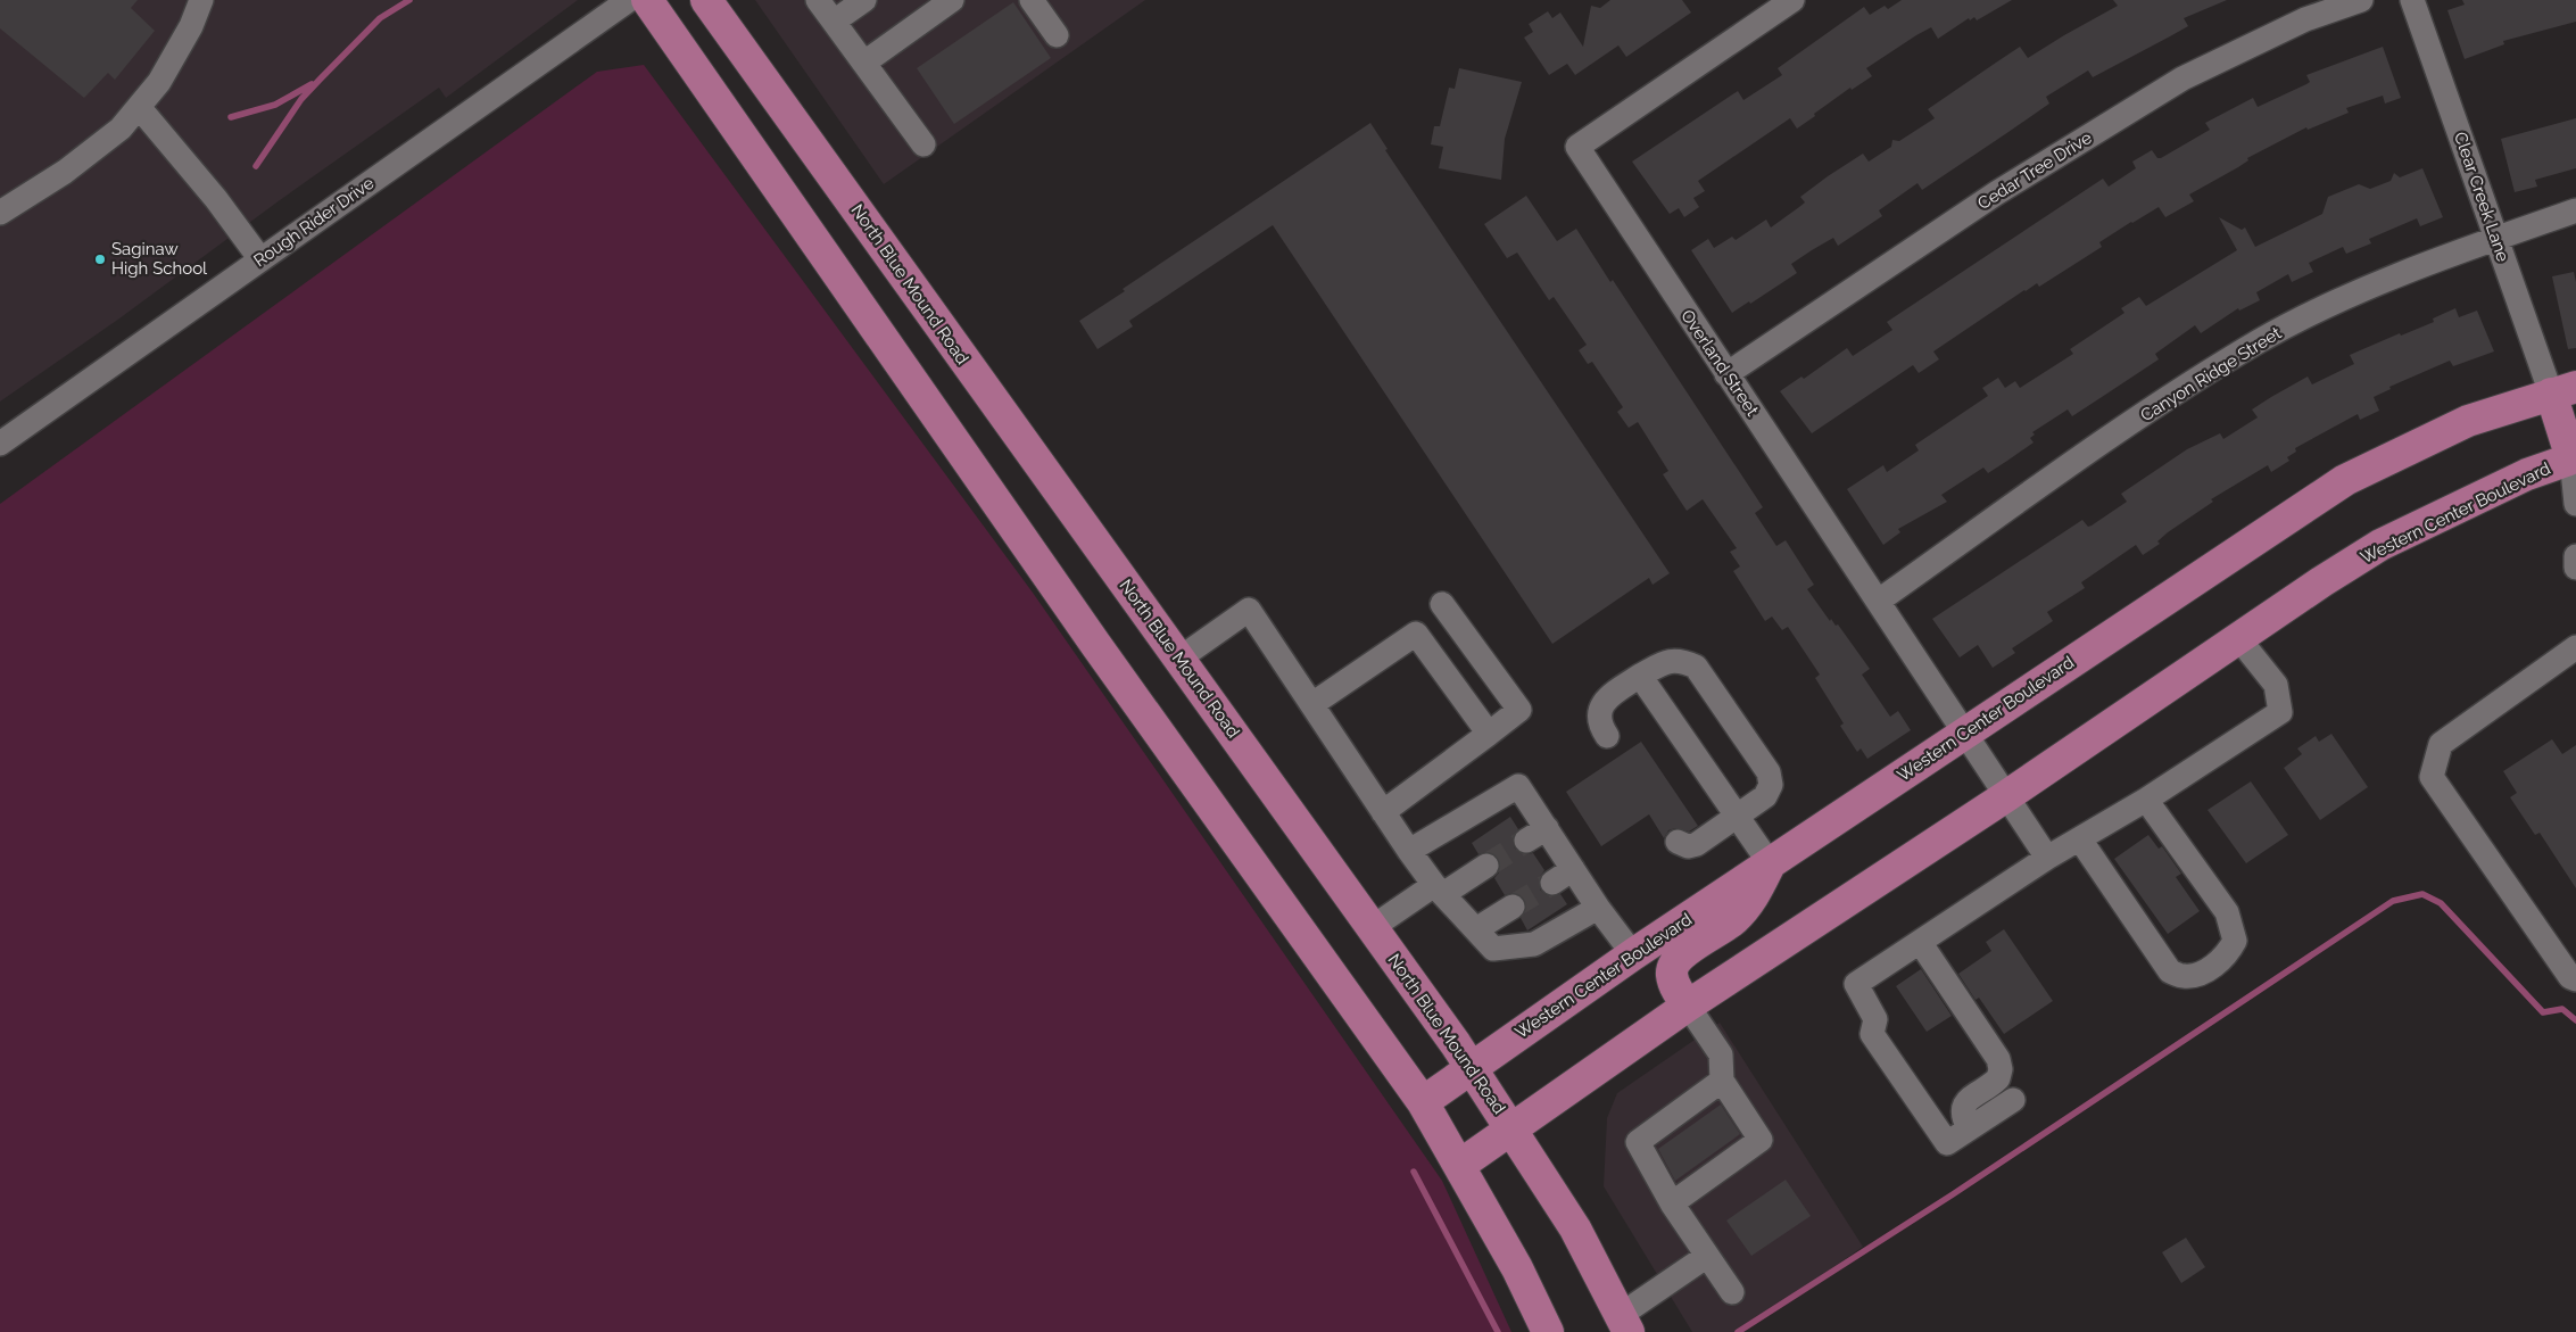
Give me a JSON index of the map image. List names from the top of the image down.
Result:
{
  "streets": {
    "main road": ["North Blue Mound Road", "Western Center Boulevard"],
    "street": [
      "Cedar Tree Drive",
      "Clear Creek Lane",
      "Rough Rider Drive",
      "Overland Street",
      "Canyon Ridge Street"
    ]
  },
  "crossings": [
    ["Cedar Tree Drive", "Overland Street"],
    ["Clear Creek Lane", "Canyon Ridge Street"],
    ["Clear Creek Lane", "Western Center Boulevard"],
    ["North Blue Mound Road", "Western Center Boulevard"],
    ["Overland Street", "Canyon Ridge Street"],
    ["Overland Street", "Western Center Boulevard"]
  ],
  "places": ["Saginaw High School"]
}
